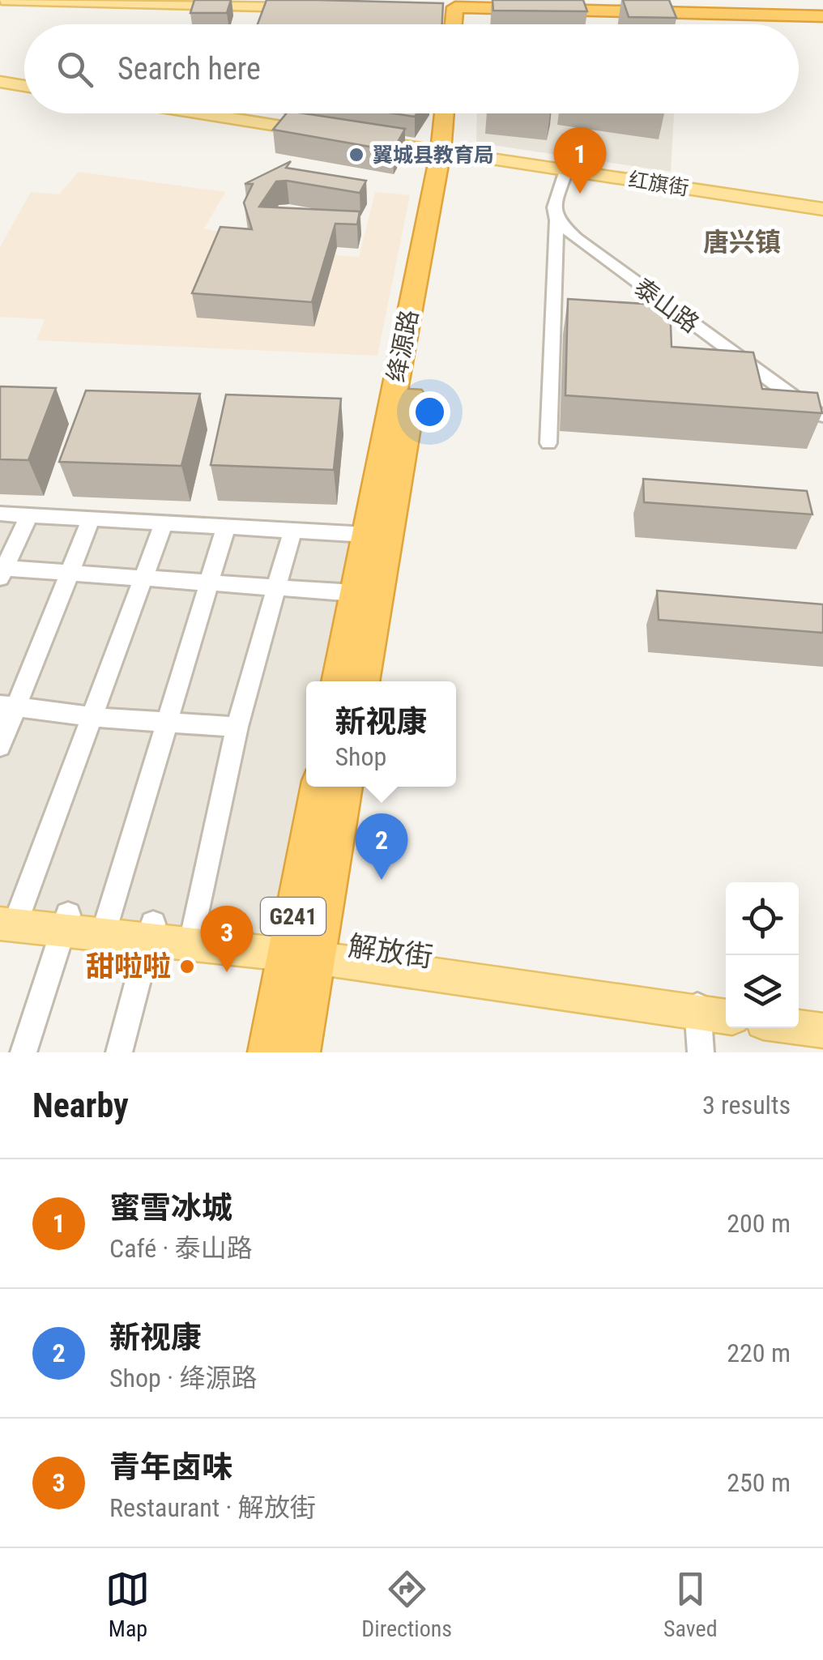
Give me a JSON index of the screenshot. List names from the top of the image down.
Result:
{
  "streets": {
    "highway": ["绛源路", "G241"],
    "main road": ["红旗街"],
    "street": ["泰山路"]
  },
  "crossings": [
    ["红旗街", "绛源路"]
  ],
  "districts": ["唐兴镇"],
  "places": ["翼城县教育局", "甜啦啦"],
  "page": {
    "search": "Search here",
    "pins": ["1", "2", "3"],
    "popup": ["新视康", "Shop"],
    "heading": ["Nearby", "3 results"],
    "list": [
      {
        "mark": "1",
        "name": "蜜雪冰城",
        "note": "Café · 泰山路",
        "value": "200 m"
      },
      {
        "mark": "2",
        "name": "新视康",
        "note": "Shop · 绛源路",
        "value": "220 m"
      },
      {
        "mark": "3",
        "name": "青年卤味",
        "note": "Restaurant · 解放街",
        "value": "250 m"
      }
    ],
    "nav": ["Map", "Directions", "Saved"]
  }
}
